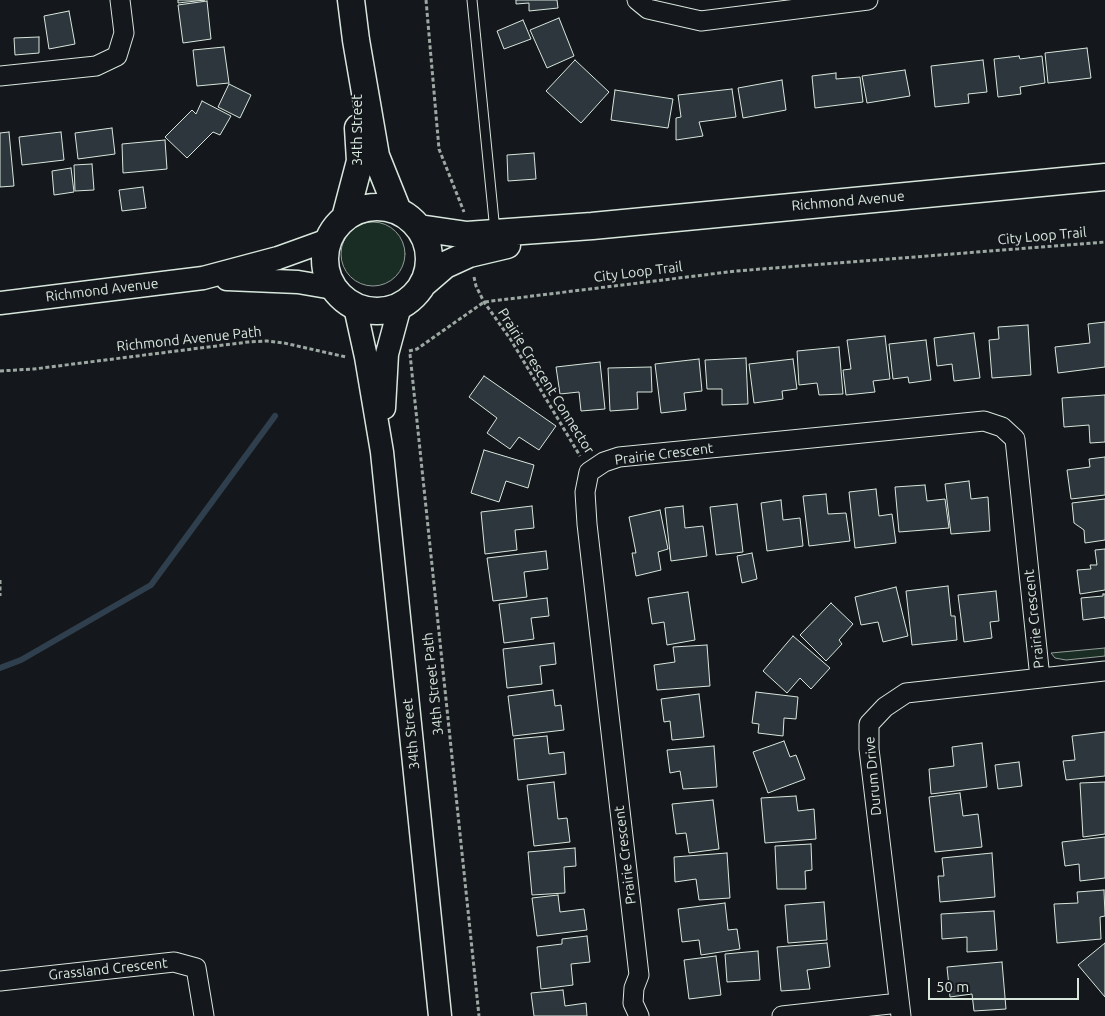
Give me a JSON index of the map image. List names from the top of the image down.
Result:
{
  "streets": {
    "main road": ["34th Street", "Richmond Avenue"],
    "street": ["Prairie Crescent", "Durum Drive", "Grassland Crescent"],
    "path": [
      "City Loop Trail",
      "Richmond Avenue Path",
      "Prairie Crescent Connector",
      "34th Street Path"
    ]
  },
  "crossings": [
    ["34th Street", "Richmond Avenue"],
    ["34th Street", "Richmond Avenue Path"],
    ["City Loop Trail", "Richmond Avenue Path"],
    ["City Loop Trail", "Prairie Crescent Connector"],
    ["Richmond Avenue Path", "Prairie Crescent Connector"],
    ["Richmond Avenue Path", "34th Street Path"],
    ["Prairie Crescent Connector", "Prairie Crescent"],
    ["Prairie Crescent", "Durum Drive"]
  ],
  "scale_bar": "50 m"
}
